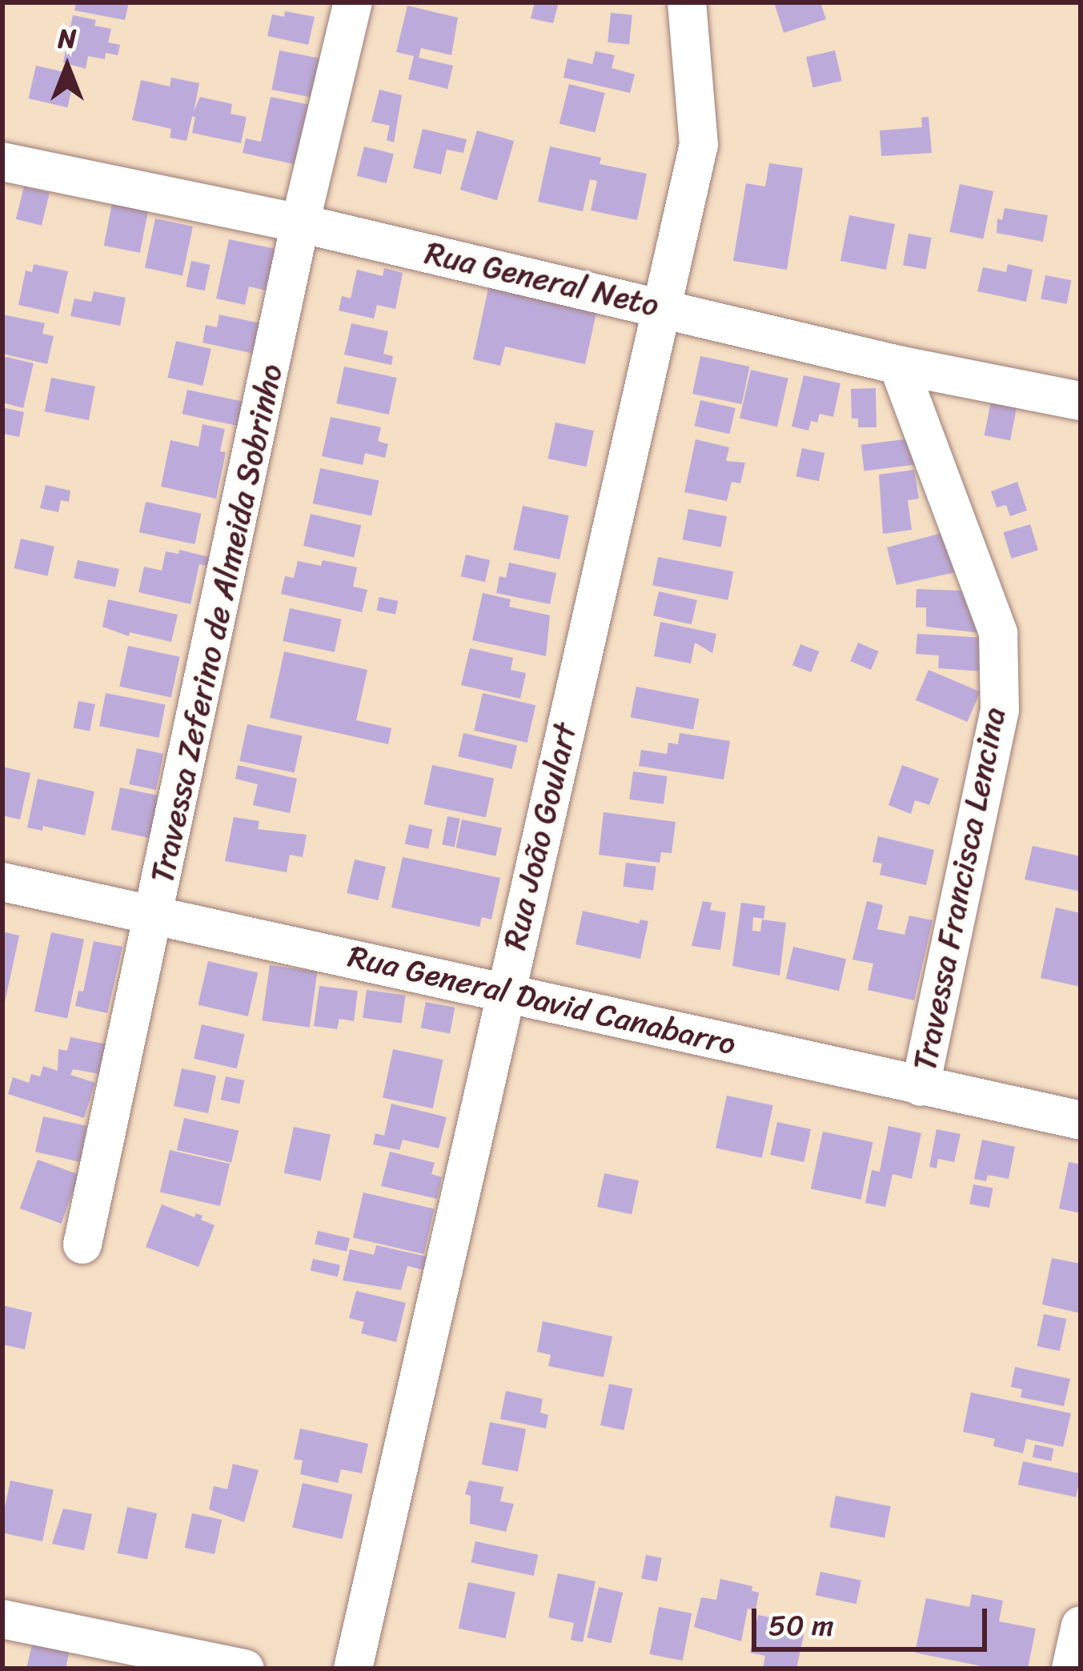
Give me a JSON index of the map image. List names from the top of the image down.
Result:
{
  "streets": {
    "street": [
      "Rua General Neto",
      "Travessa Zeferino de Almeida Sobrinho",
      "Rua João Goulart",
      "Travessa Francisca Lencina",
      "Rua General David Canabarro"
    ]
  },
  "crossings": [
    ["Rua General Neto", "Travessa Zeferino de Almeida Sobrinho"],
    ["Rua General Neto", "Rua João Goulart"],
    ["Rua General Neto", "Travessa Francisca Lencina"],
    ["Travessa Zeferino de Almeida Sobrinho", "Rua General David Canabarro"],
    ["Rua João Goulart", "Rua General David Canabarro"],
    ["Travessa Francisca Lencina", "Rua General David Canabarro"]
  ],
  "scale_bar": "50 m",
  "north": "top"
}
